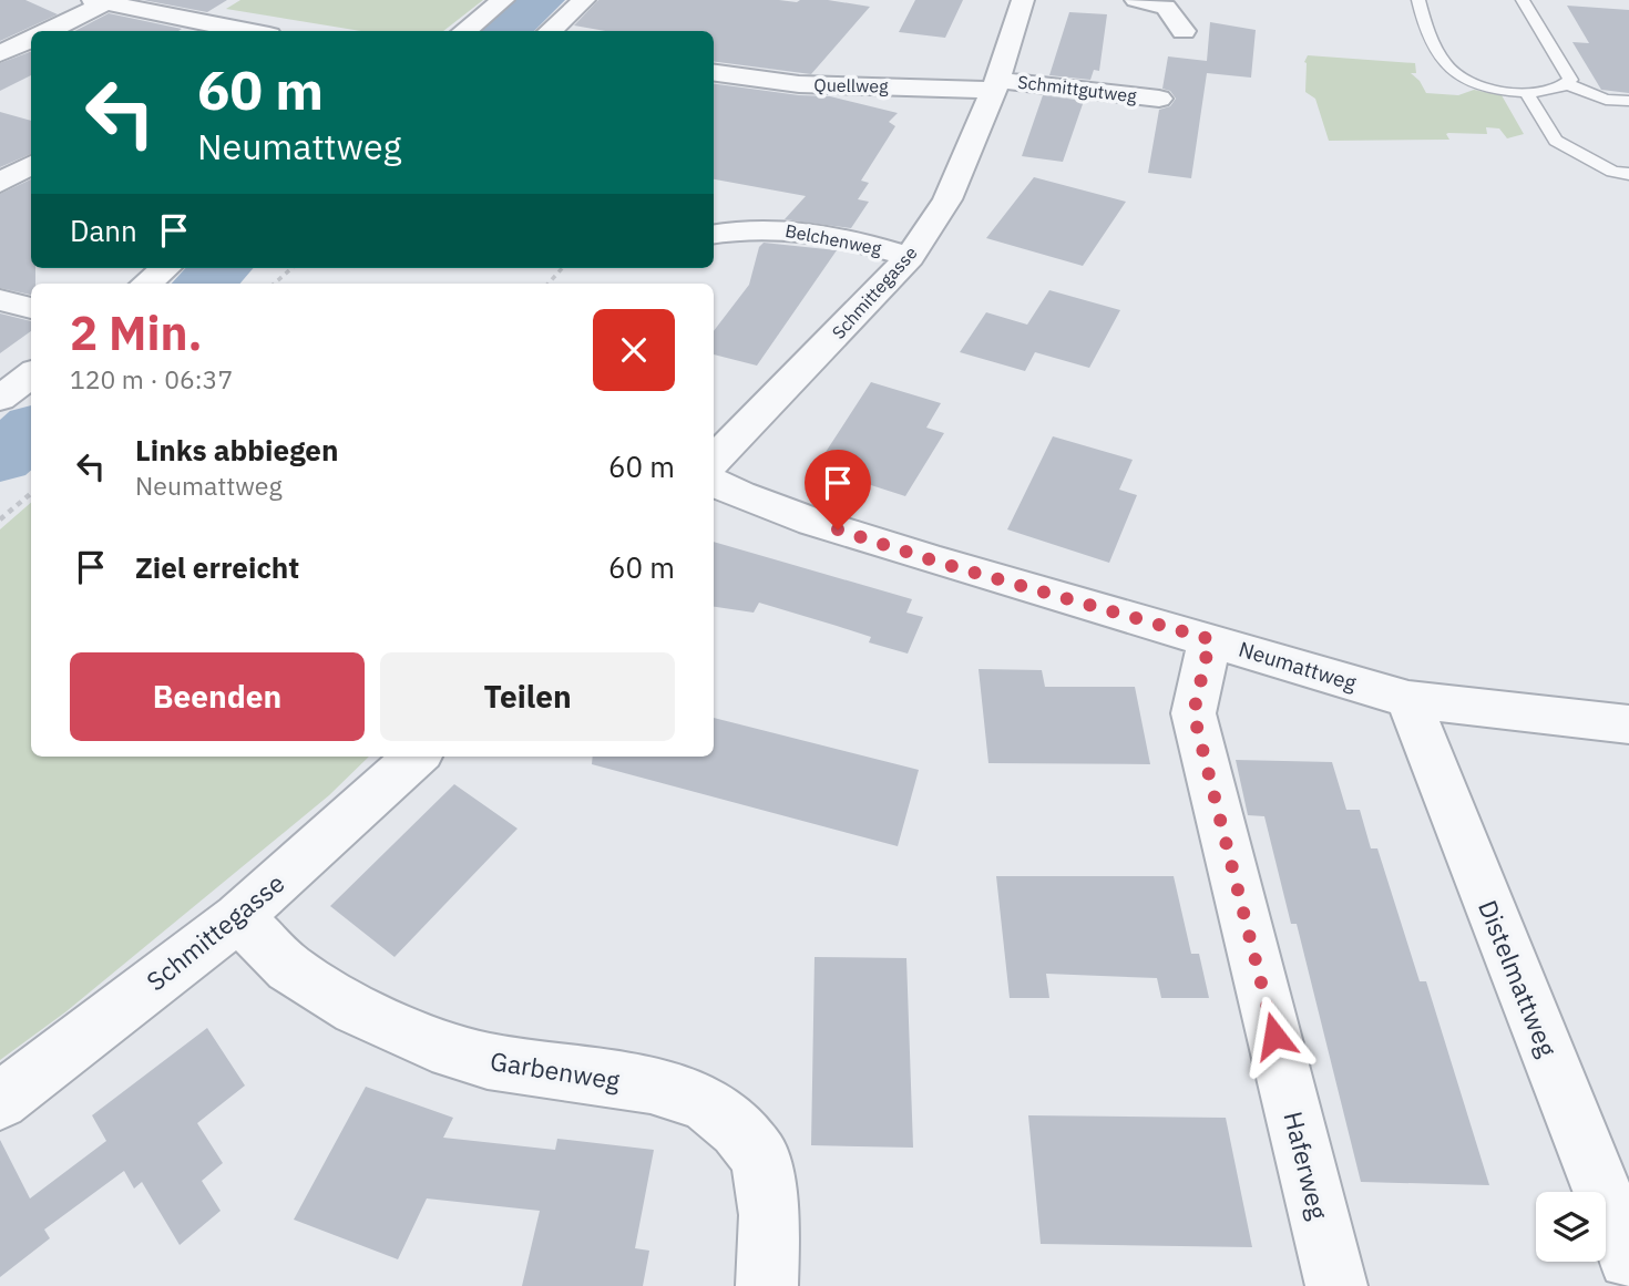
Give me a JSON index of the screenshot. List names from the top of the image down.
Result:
{
  "streets": {
    "street": [
      "Quellweg",
      "Schmittgutweg",
      "Belchenweg",
      "Schmittegasse",
      "Neumattweg",
      "Distelmattweg",
      "Garbenweg",
      "Haferweg"
    ]
  },
  "crossings": [
    ["Quellweg", "Schmittgutweg"],
    ["Quellweg", "Schmittegasse"],
    ["Schmittgutweg", "Schmittegasse"],
    ["Belchenweg", "Schmittegasse"],
    ["Schmittegasse", "Garbenweg"],
    ["Neumattweg", "Distelmattweg"],
    ["Neumattweg", "Haferweg"]
  ],
  "page": {
    "turn": ["60 m", "Neumattweg"],
    "then": "Dann",
    "heading": ["2 Min.", "120 m · 06:37"],
    "list": [
      {
        "name": "Links abbiegen",
        "note": "Neumattweg",
        "value": "60 m"
      },
      {
        "name": "Ziel erreicht",
        "value": "60 m"
      }
    ],
    "buttons": ["Beenden", "Teilen"]
  }
}
